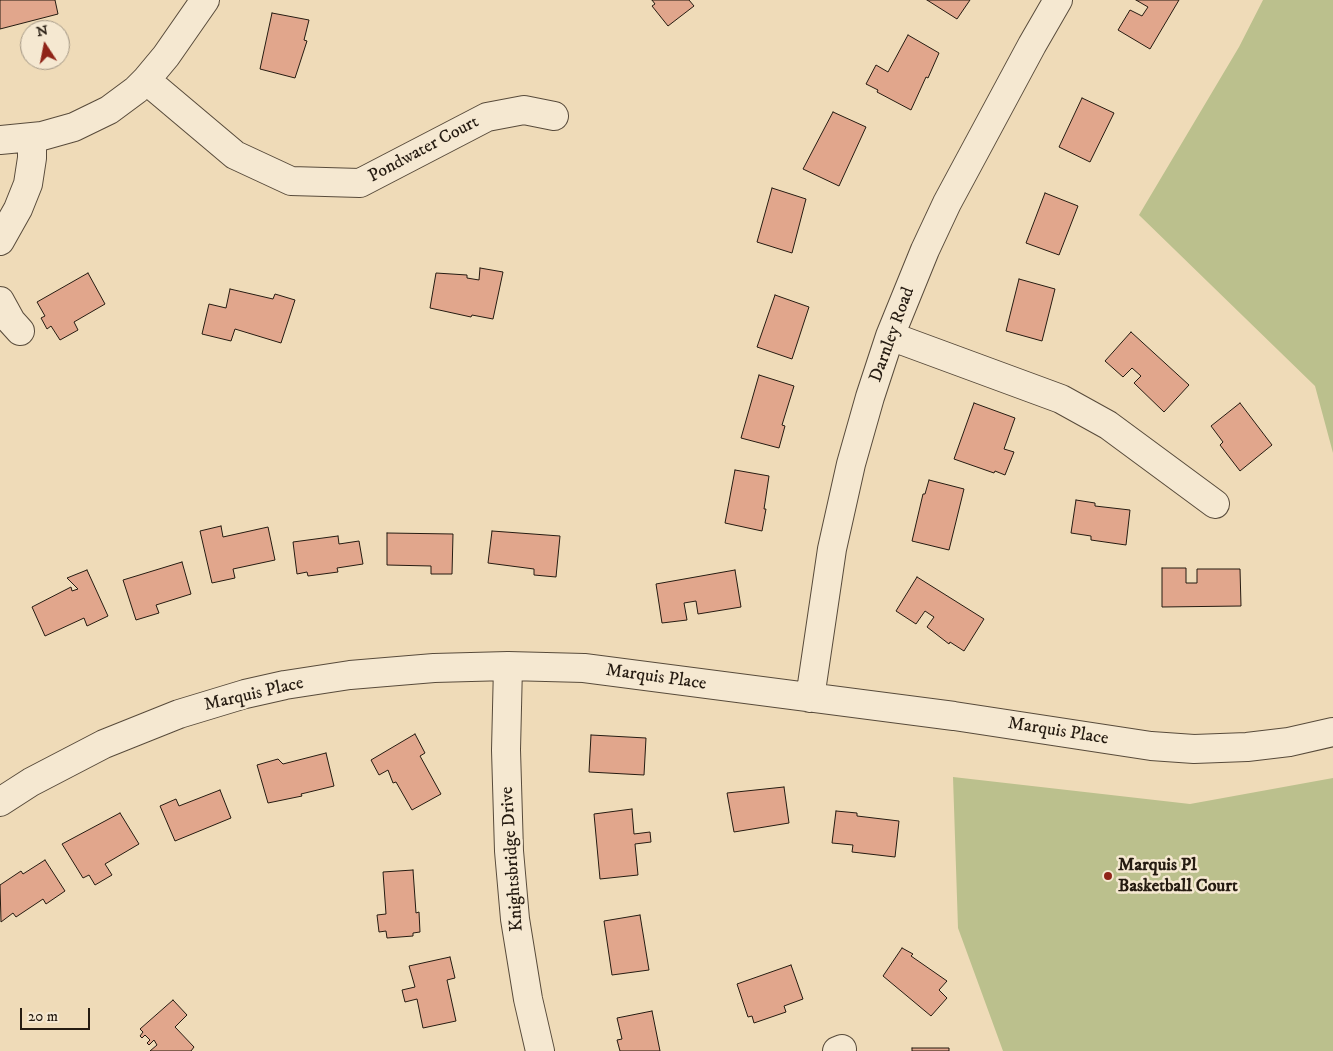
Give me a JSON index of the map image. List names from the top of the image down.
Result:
{
  "streets": {
    "street": [
      "Pondwater Court",
      "Darnley Road",
      "Marquis Place",
      "Knightsbridge Drive"
    ]
  },
  "crossings": [
    ["Darnley Road", "Marquis Place"],
    ["Marquis Place", "Knightsbridge Drive"]
  ],
  "places": ["Marquis Pl Basketball Court"],
  "scale_bar": "20 m",
  "north": "top"
}
